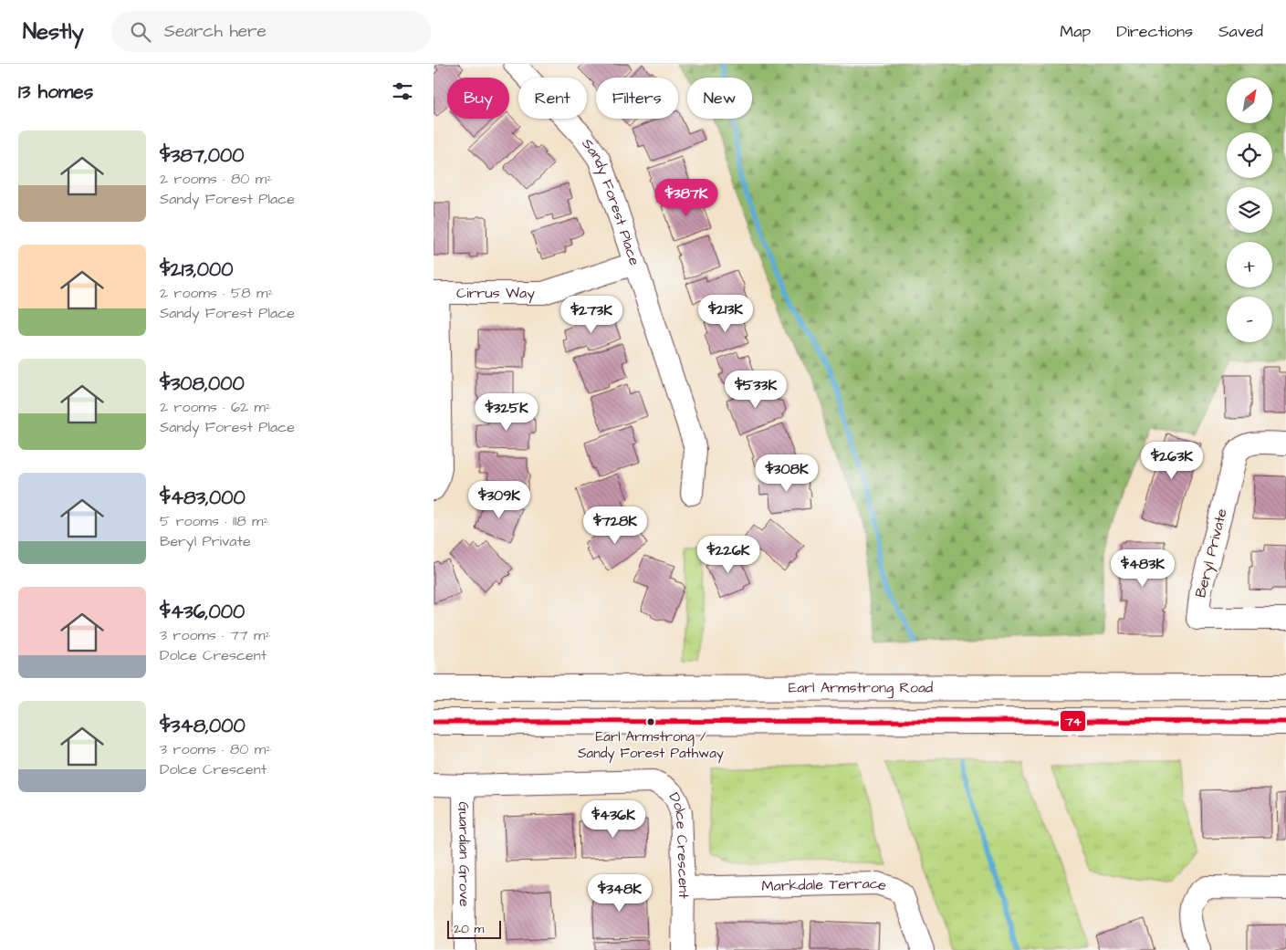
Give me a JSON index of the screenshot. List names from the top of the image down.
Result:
{
  "streets": {
    "main road": ["Earl Armstrong Road"],
    "street": [
      "Sandy Forest Place",
      "Cirrus Way",
      "Beryl Private",
      "Dolce Crescent",
      "Guardian Grove",
      "Markdale Terrace"
    ]
  },
  "crossings": [
    ["Sandy Forest Place", "Cirrus Way"],
    ["Dolce Crescent", "Guardian Grove"],
    ["Dolce Crescent", "Markdale Terrace"]
  ],
  "places": ["Earl Armstrong / Sandy Forest Pathway"],
  "lines": ["transit line 74"],
  "scale_bar": "20 m",
  "north": "top right",
  "page": {
    "header": "Nestly",
    "search": "Search here",
    "nav": ["Map", "Directions", "Saved"],
    "heading": "13 homes",
    "map_buttons": ["+", "−"],
    "chip": [
      "Buy",
      "Rent",
      "Filters",
      "New"
    ],
    "list": [
      {
        "name": "$387,000",
        "note": "2 rooms · 80 m² · Sandy Forest Place"
      },
      {
        "name": "$213,000",
        "note": "2 rooms · 58 m² · Sandy Forest Place"
      },
      {
        "name": "$308,000",
        "note": "2 rooms · 62 m² · Sandy Forest Place"
      },
      {
        "name": "$483,000",
        "note": "5 rooms · 118 m² · Beryl Private"
      },
      {
        "name": "$436,000",
        "note": "3 rooms · 77 m² · Dolce Crescent"
      },
      {
        "name": "$348,000",
        "note": "3 rooms · 80 m² · Dolce Crescent"
      }
    ],
    "price": [
      "$387K",
      "$213K",
      "$273K",
      "$533K",
      "$325K",
      "$263K",
      "$308K",
      "$309K",
      "$728K",
      "$226K",
      "$483K",
      "$436K",
      "$348K"
    ],
    "scale": "20 m"
  }
}
